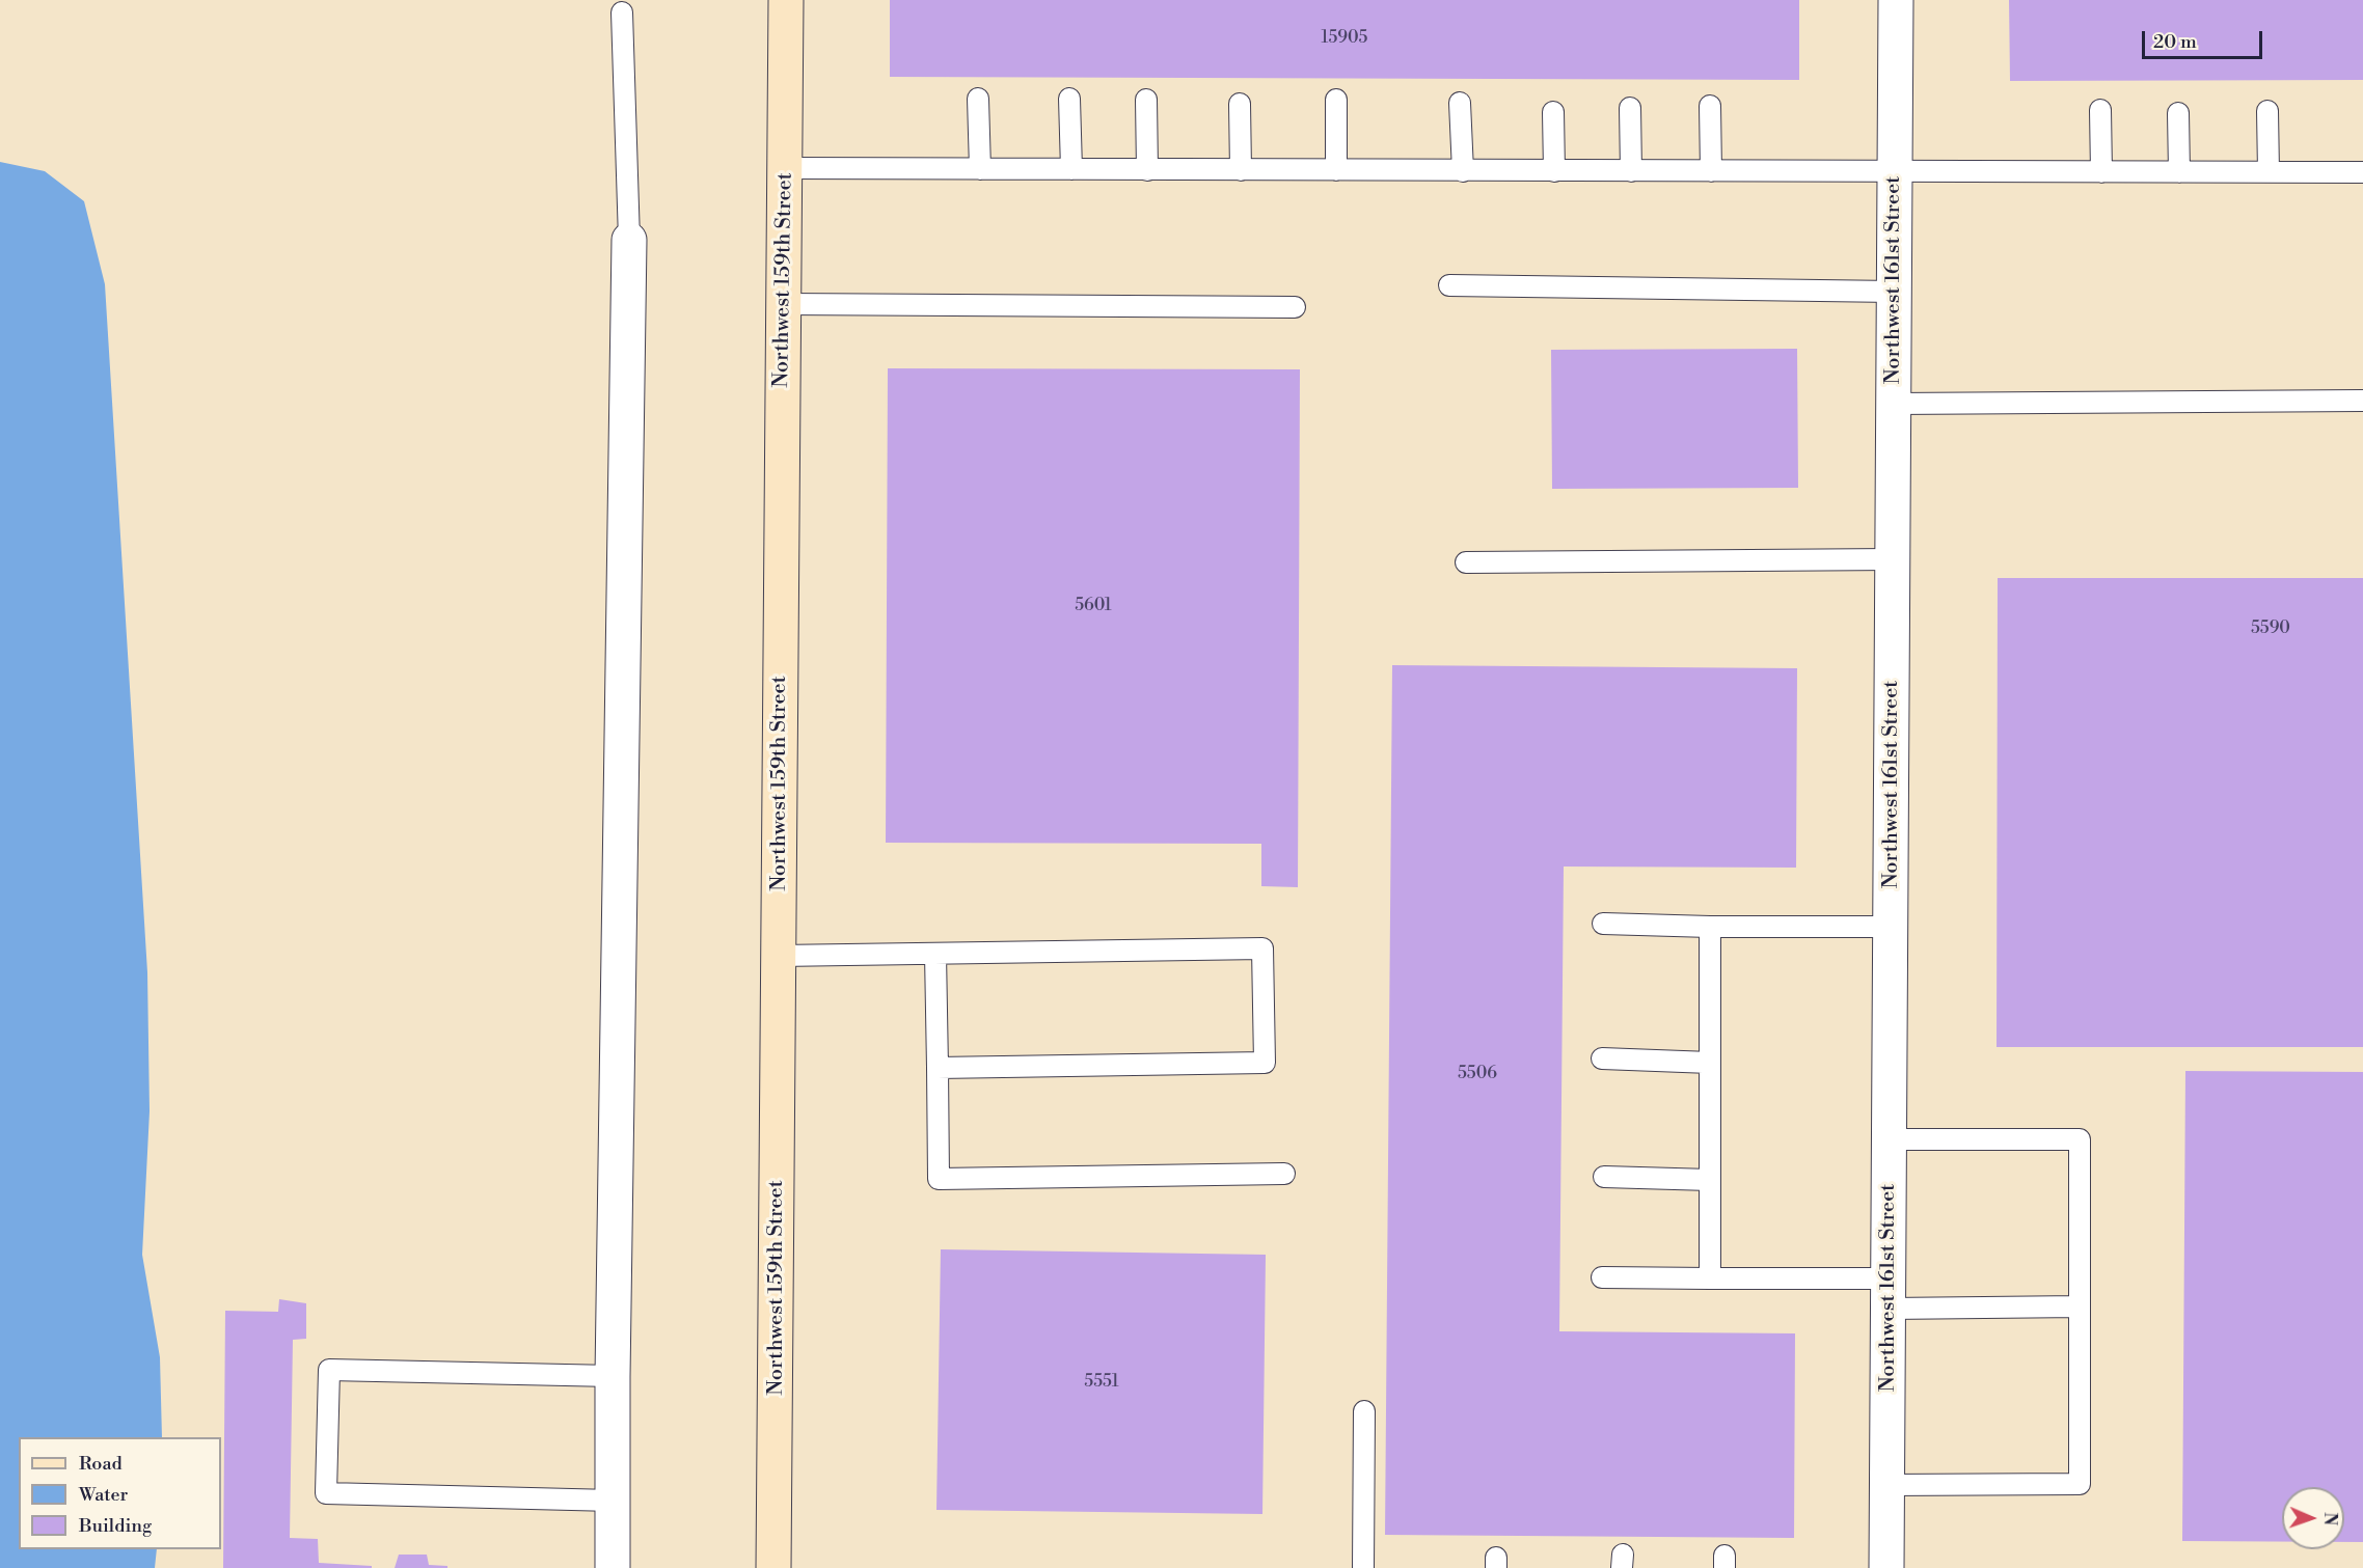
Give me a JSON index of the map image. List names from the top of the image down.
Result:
{
  "streets": {
    "street": ["Northwest 159th Street", "Northwest 161st Street"]
  },
  "house_numbers": [
    "15905",
    "5601",
    "5590",
    "5506",
    "5551"
  ],
  "legend": ["Road", "Water", "Building"],
  "scale_bar": "20 m",
  "north": "right"
}
